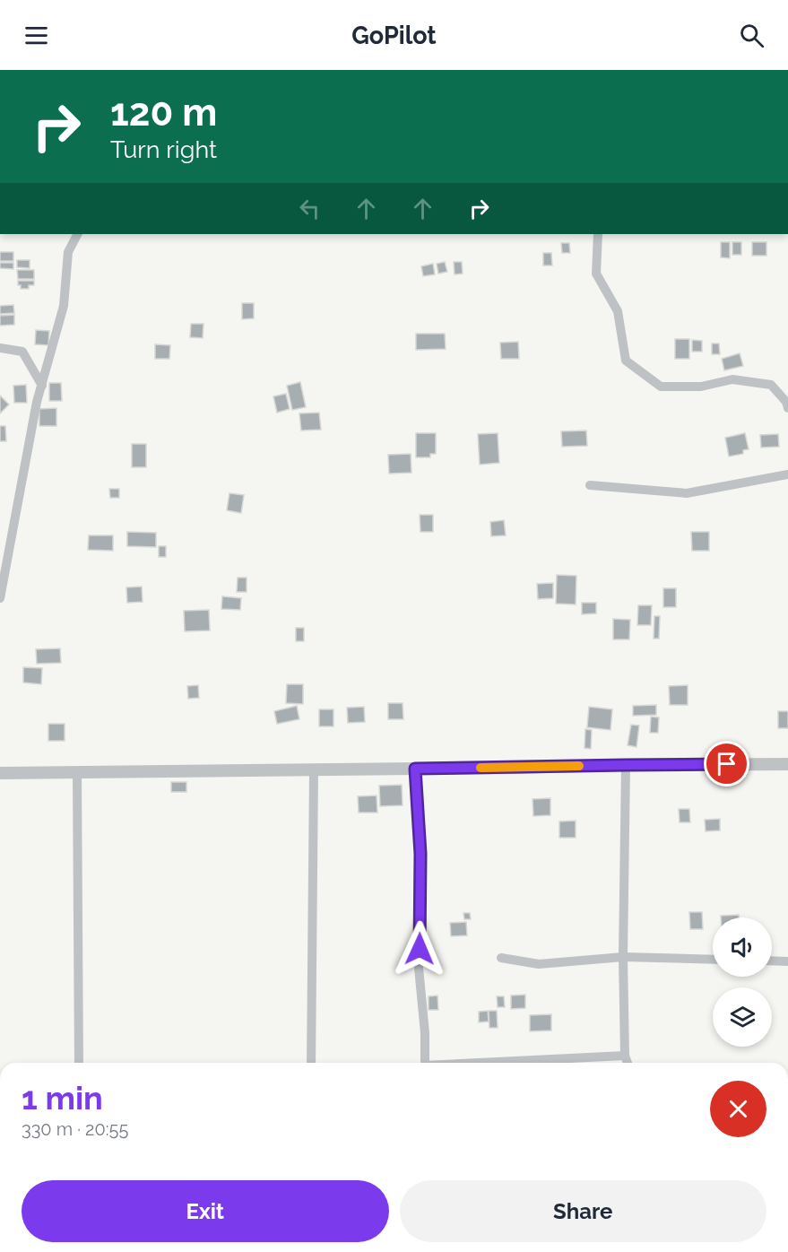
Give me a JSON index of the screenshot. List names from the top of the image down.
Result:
{
  "page": {
    "header": "GoPilot",
    "turn": ["120 m", "Turn right"],
    "heading": ["1 min", "330 m · 20:55"],
    "buttons": ["Exit", "Share"]
  }
}
